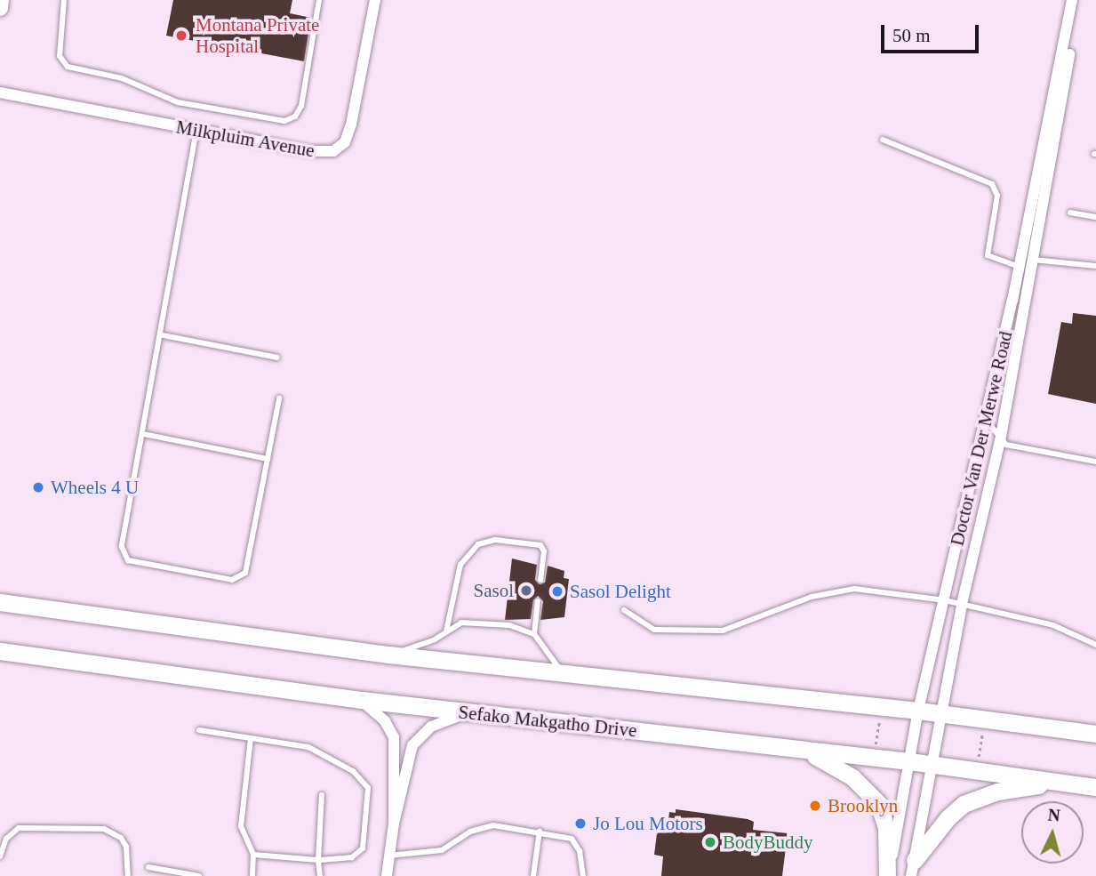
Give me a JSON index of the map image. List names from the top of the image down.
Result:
{
  "streets": {
    "main road": ["Sefako Makgatho Drive"],
    "street": ["Milkpluim Avenue", "Doctor Van Der Merwe Road"]
  },
  "crossings": [
    ["Doctor Van Der Merwe Road", "Sefako Makgatho Drive"]
  ],
  "places": [
    "Montana Private Hospital",
    "Wheels 4 U",
    "Sasol",
    "Sasol Delight",
    "Brooklyn",
    "Jo Lou Motors",
    "BodyBuddy"
  ],
  "scale_bar": "50 m",
  "north": "top"
}
